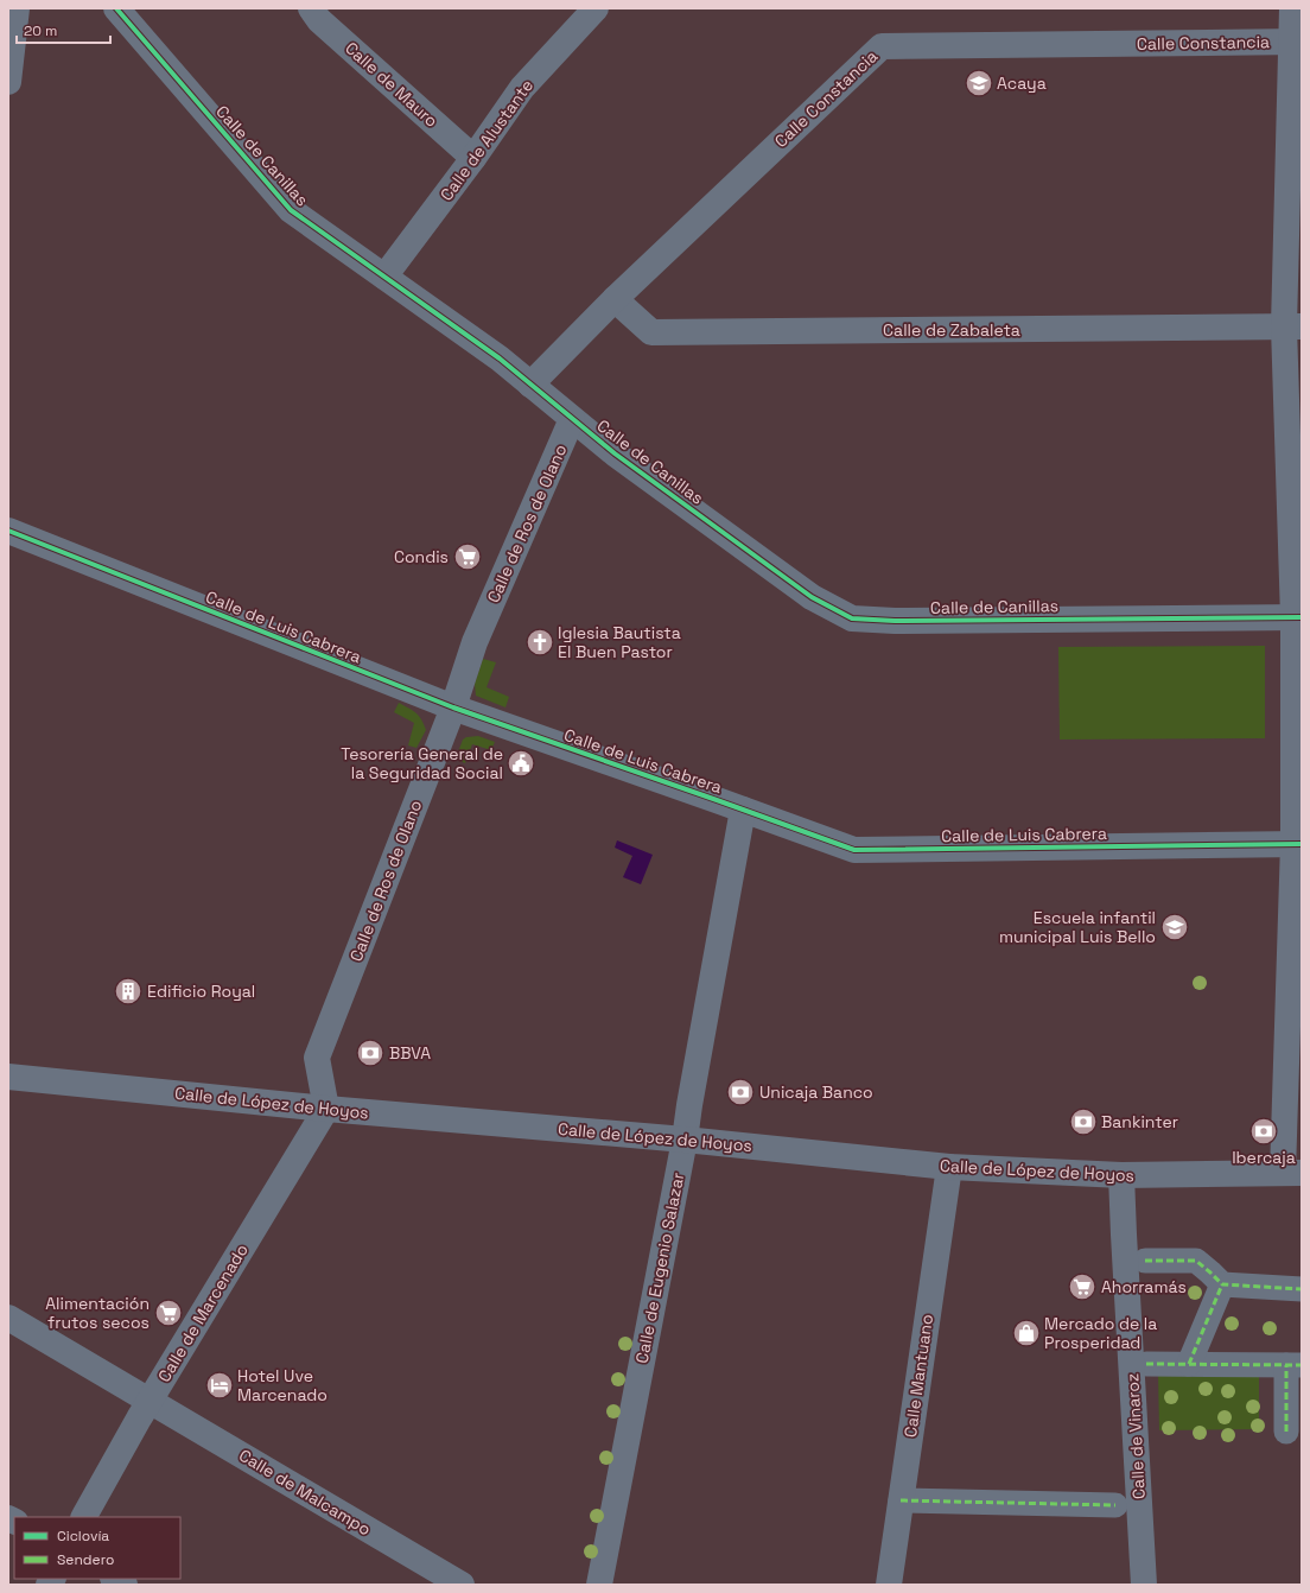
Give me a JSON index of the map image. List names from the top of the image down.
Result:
{
  "streets": {
    "street": [
      "Calle Constancia",
      "Calle de Mauro",
      "Calle de Alustante",
      "Calle de Canillas",
      "Calle de Zabaleta",
      "Calle de Ros de Olano",
      "Calle de Luis Cabrera",
      "Calle de López de Hoyos",
      "Calle de Eugenio Salazar",
      "Calle de Marcenado",
      "Calle Mantuano",
      "Calle de Vinaroz",
      "Calle de Malcampo"
    ]
  },
  "crossings": [
    ["Calle Constancia", "Calle de Canillas"],
    ["Calle Constancia", "Calle de Zabaleta"],
    ["Calle de Mauro", "Calle de Alustante"],
    ["Calle de Alustante", "Calle de Canillas"],
    ["Calle de Canillas", "Calle de Ros de Olano"],
    ["Calle de Ros de Olano", "Calle de Luis Cabrera"],
    ["Calle de Ros de Olano", "Calle de López de Hoyos"],
    ["Calle de Ros de Olano", "Calle de Marcenado"],
    ["Calle de Luis Cabrera", "Calle de Eugenio Salazar"],
    ["Calle de López de Hoyos", "Calle de Eugenio Salazar"],
    ["Calle de López de Hoyos", "Calle de Marcenado"],
    ["Calle de López de Hoyos", "Calle Mantuano"],
    ["Calle de López de Hoyos", "Calle de Vinaroz"],
    ["Calle de Marcenado", "Calle de Malcampo"]
  ],
  "places": {
    "school or university": ["Acaya", "Escuela infantil municipal Luis Bello"],
    "supermarket": ["Condis", "Ahorramás", "Alimentación frutos secos"],
    "church": ["Iglesia Bautista El Buen Pastor"],
    "public building": ["Tesorería General de la Seguridad Social"],
    "building": ["Edificio Royal"],
    "bank": [
      "BBVA",
      "Unicaja Banco",
      "Bankinter",
      "Ibercaja"
    ],
    "shop": ["Mercado de la Prosperidad"],
    "hotel": ["Hotel Uve Marcenado"]
  },
  "legend": ["Ciclovía", "Sendero"],
  "scale_bar": "20 m"
}
